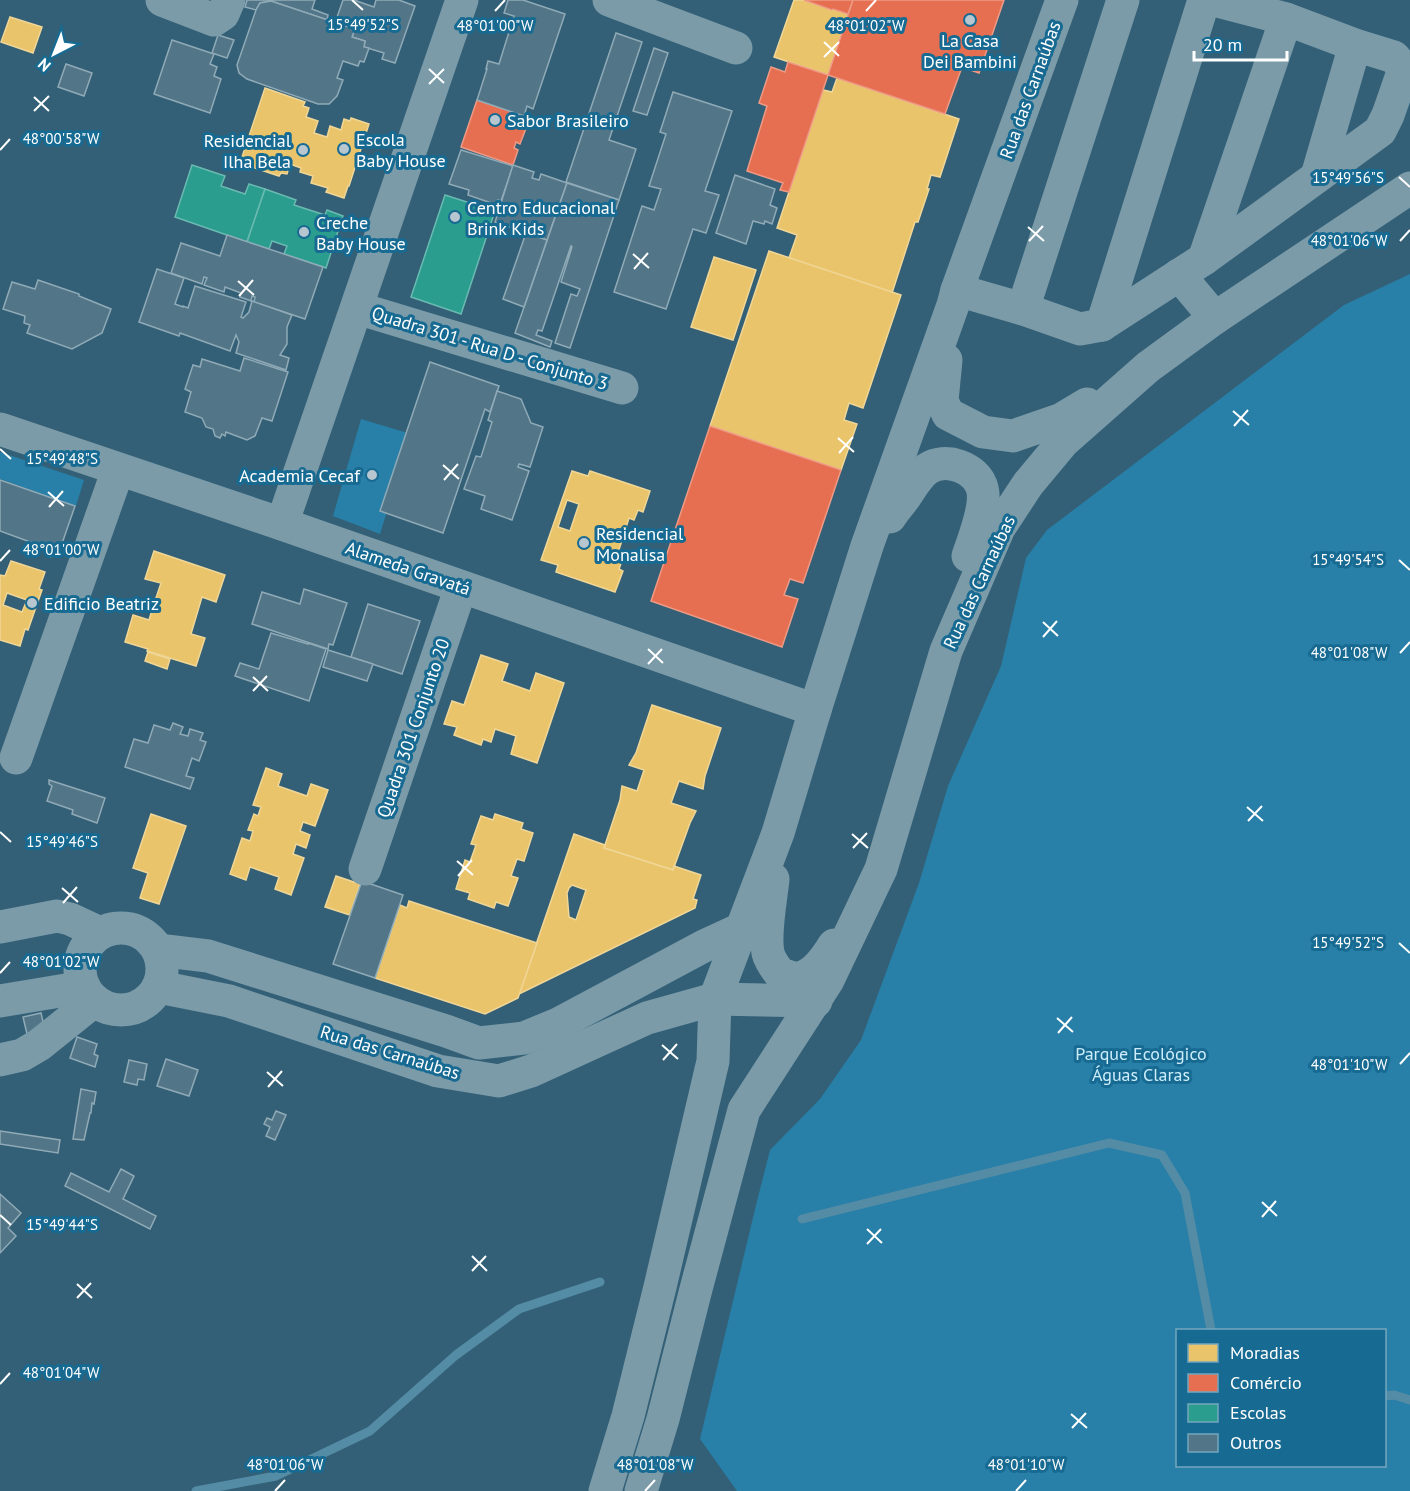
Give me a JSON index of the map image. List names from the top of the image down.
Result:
{
  "streets": {
    "street": [
      "Rua das Carnaúbas",
      "Quadra 301 - Rua D - Conjunto 3",
      "Alameda Gravatá",
      "Quadra 301 Conjunto 20"
    ]
  },
  "crossings": [
    ["Rua das Carnaúbas", "Alameda Gravatá"],
    ["Alameda Gravatá", "Quadra 301 Conjunto 20"]
  ],
  "parks": ["Parque Ecológico Águas Claras"],
  "places": [
    "La Casa Dei Bambini",
    "Sabor Brasileiro",
    "Escola Baby House",
    "Residencial Ilha Bela",
    "Centro Educacional Brink Kids",
    "Creche Baby House",
    "Academia Cecaf",
    "Residencial Monalisa",
    "Edificio Beatriz"
  ],
  "legend": [
    "Moradias",
    "Comércio",
    "Escolas",
    "Outros"
  ],
  "scale_bar": "20 m",
  "north": "bottom left",
  "coordinates": [
    "15°49'52\"S",
    "48°01'00\"W",
    "48°01'02\"W",
    "48°00'58\"W",
    "15°49'56\"S",
    "48°01'06\"W",
    "15°49'48\"S",
    "15°49'54\"S",
    "48°01'08\"W",
    "15°49'46\"S",
    "48°01'10\"W",
    "15°49'44\"S",
    "48°01'04\"W"
  ]
}
